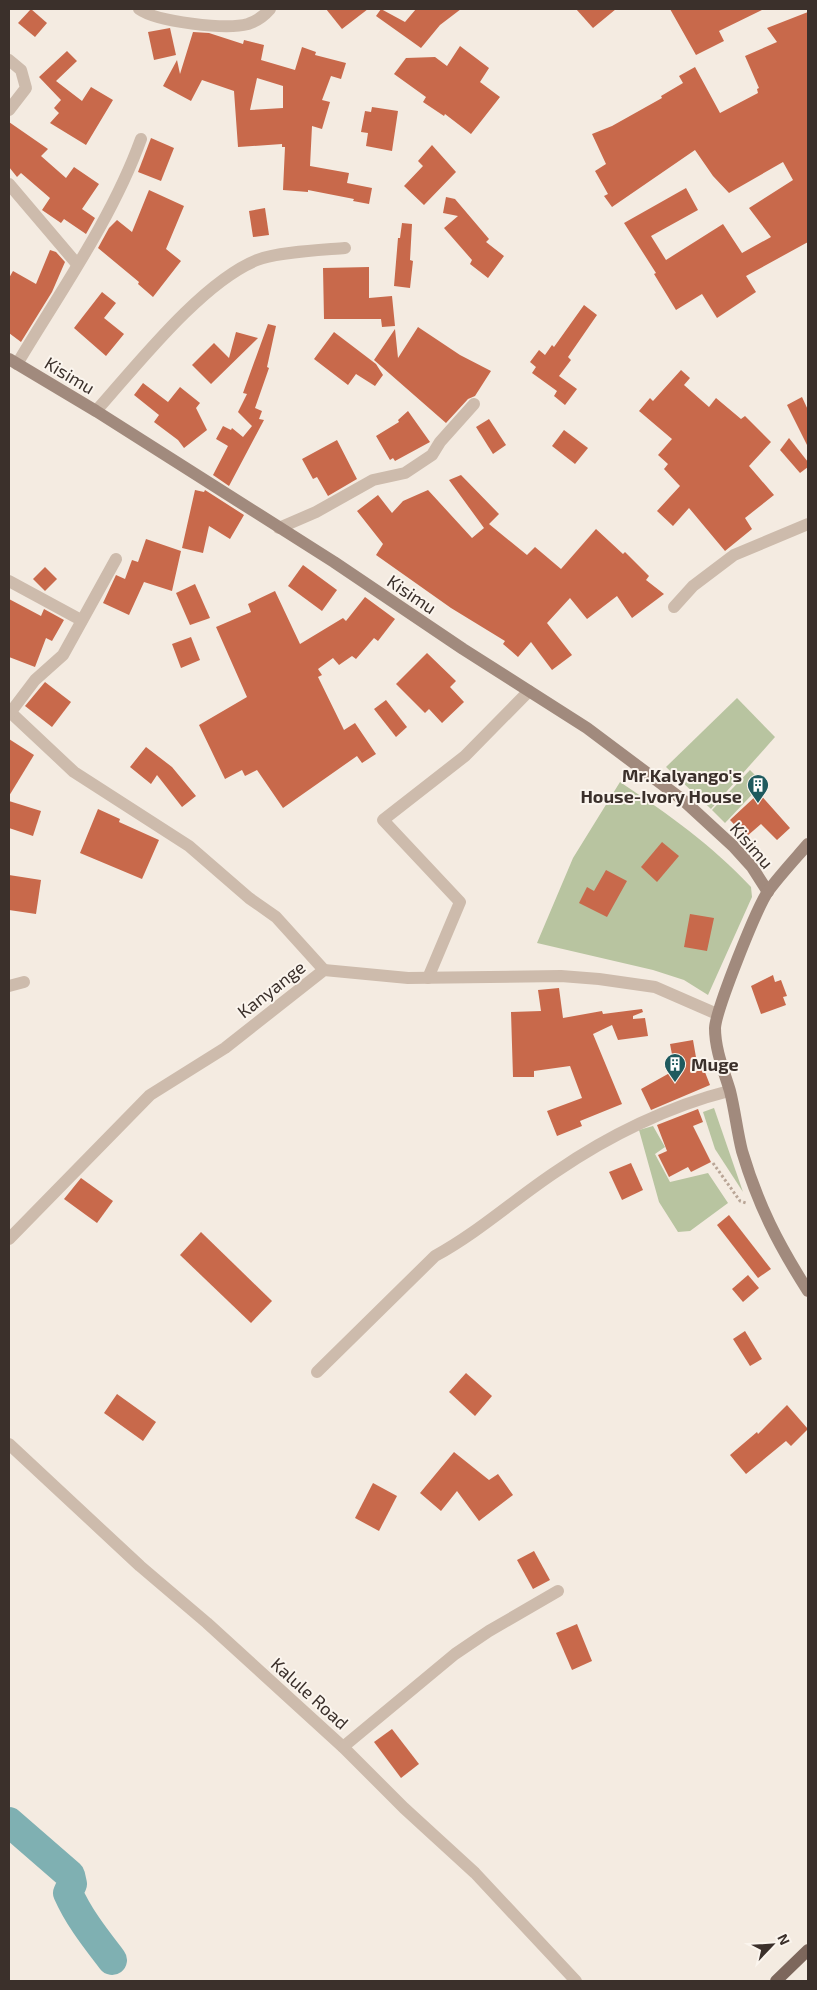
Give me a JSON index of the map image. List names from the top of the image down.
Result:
{
  "streets": {
    "street": ["Kisimu", "Kanyange", "Kalule Road"]
  },
  "places": {
    "building": ["Mr.Kalyango's House-Ivory House", "Muge"]
  },
  "north": "top right"
}
